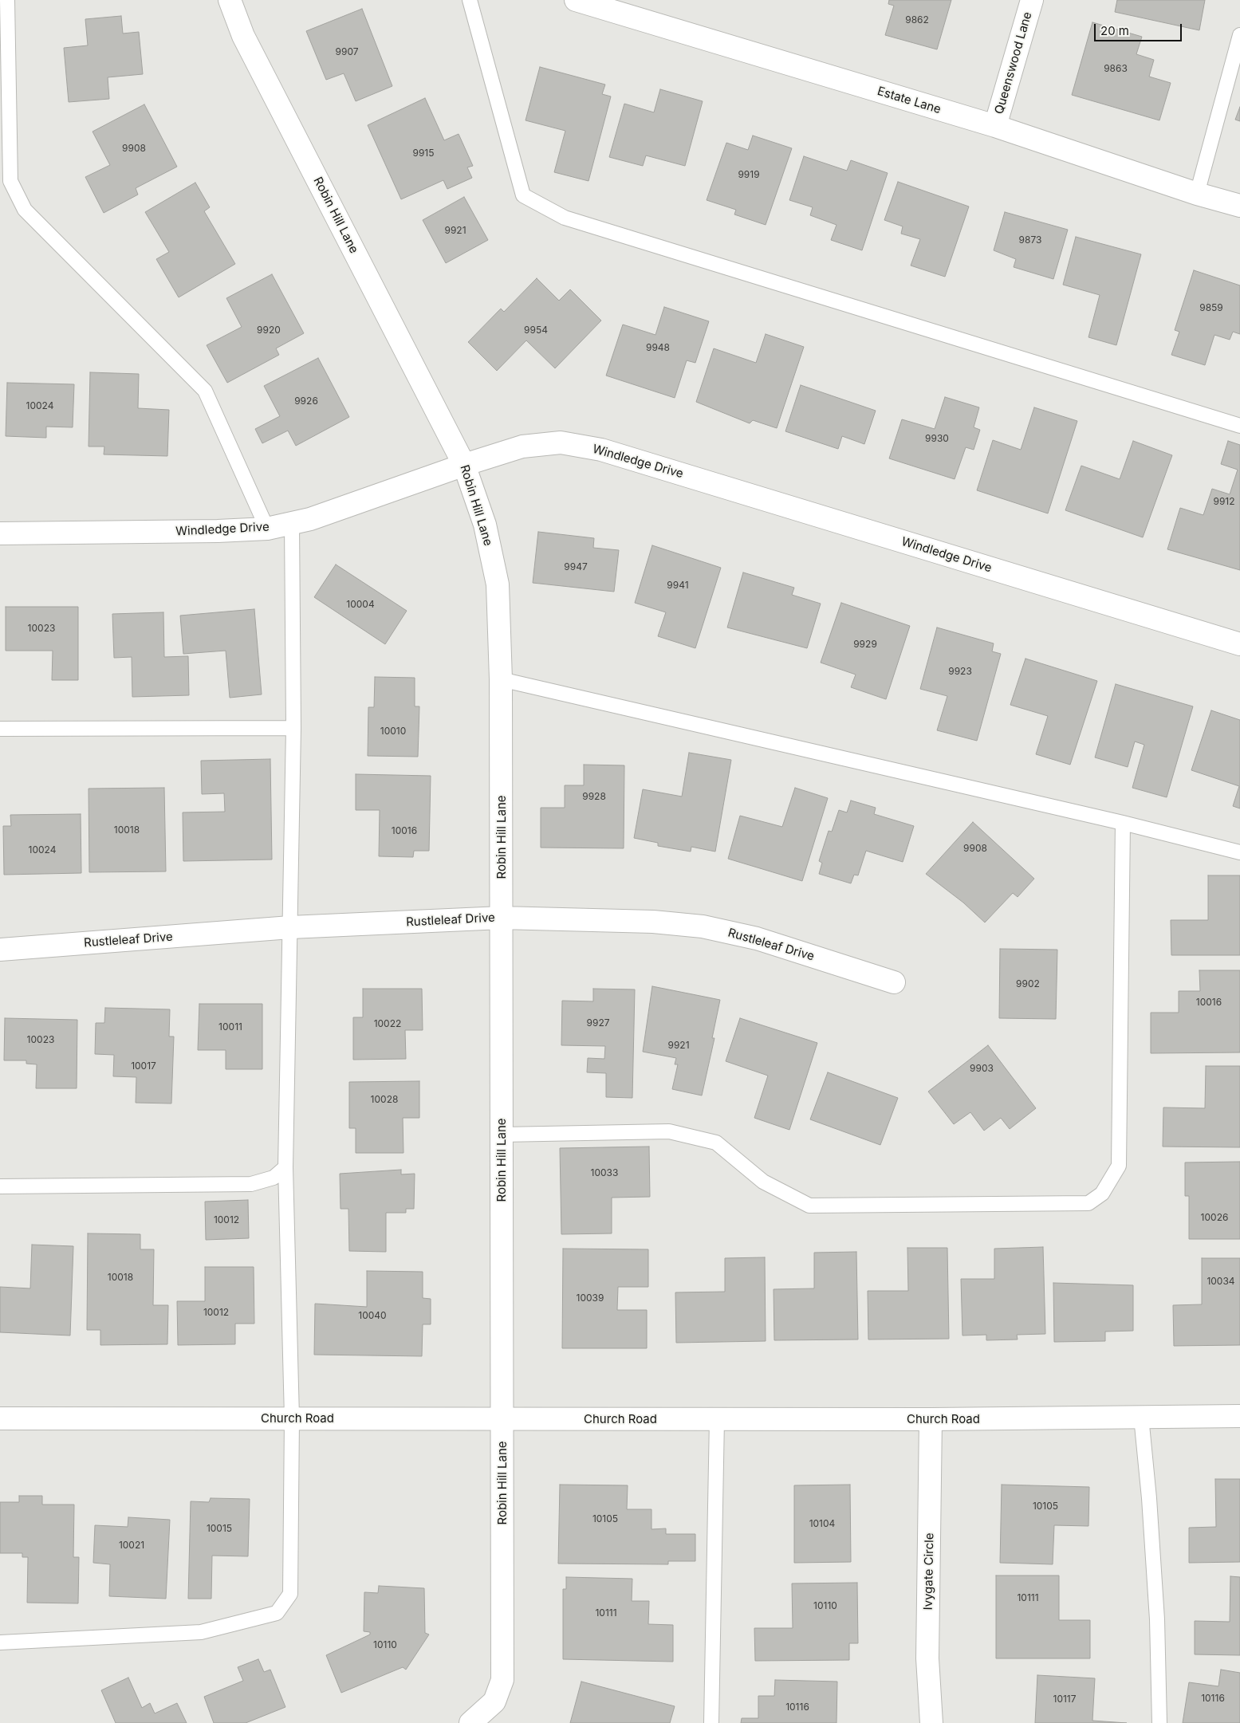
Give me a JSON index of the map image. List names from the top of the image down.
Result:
{
  "streets": {
    "street": [
      "Queenswood Lane",
      "Estate Lane",
      "Robin Hill Lane",
      "Windledge Drive",
      "Rustleleaf Drive",
      "Church Road",
      "Ivygate Circle"
    ]
  },
  "crossings": [
    ["Queenswood Lane", "Estate Lane"],
    ["Robin Hill Lane", "Windledge Drive"],
    ["Robin Hill Lane", "Rustleleaf Drive"],
    ["Robin Hill Lane", "Church Road"],
    ["Church Road", "Ivygate Circle"]
  ],
  "house_numbers": [
    "9862",
    "9907",
    "9863",
    "9908",
    "9915",
    "9919",
    "9921",
    "9873",
    "9859",
    "9920",
    "9954",
    "9948",
    "9926",
    "10024",
    "9930",
    "9912",
    "9947",
    "9941",
    "10004",
    "10023",
    "9929",
    "9923",
    "10010",
    "9928",
    "10018",
    "10016",
    "9908",
    "10024",
    "9902",
    "10016",
    "9927",
    "10022",
    "10011",
    "10023",
    "9921",
    "10017",
    "9903",
    "10028",
    "10033",
    "10026",
    "10012",
    "10018",
    "10034",
    "10039",
    "10012",
    "10040",
    "10105",
    "10105",
    "10104",
    "10015",
    "10021",
    "10111",
    "10110",
    "10111",
    "10110",
    "10116",
    "10117",
    "10116"
  ],
  "scale_bar": "20 m"
}
